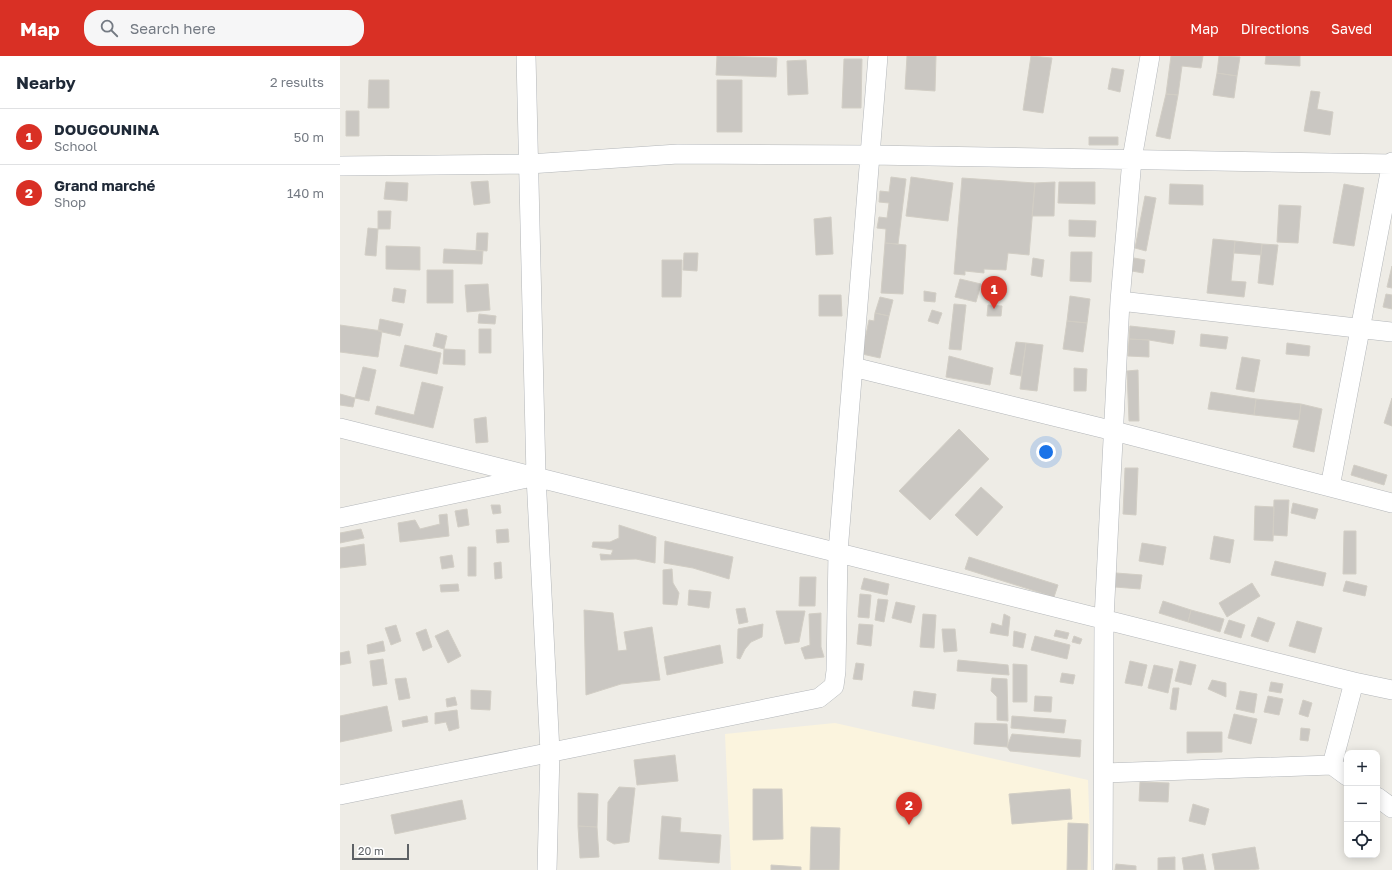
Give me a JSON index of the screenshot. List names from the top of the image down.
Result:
{
  "scale_bar": "20 m",
  "page": {
    "header": "Map",
    "search": "Search here",
    "nav": ["Map", "Directions", "Saved"],
    "heading": ["Nearby", "2 results"],
    "list": [
      {
        "mark": "1",
        "name": "DOUGOUNINA",
        "note": "School",
        "value": "50 m"
      },
      {
        "mark": "2",
        "name": "Grand marché",
        "note": "Shop",
        "value": "140 m"
      }
    ],
    "pins": ["1", "2"],
    "map_buttons": ["+", "−"],
    "scale": "20 m"
  }
}
